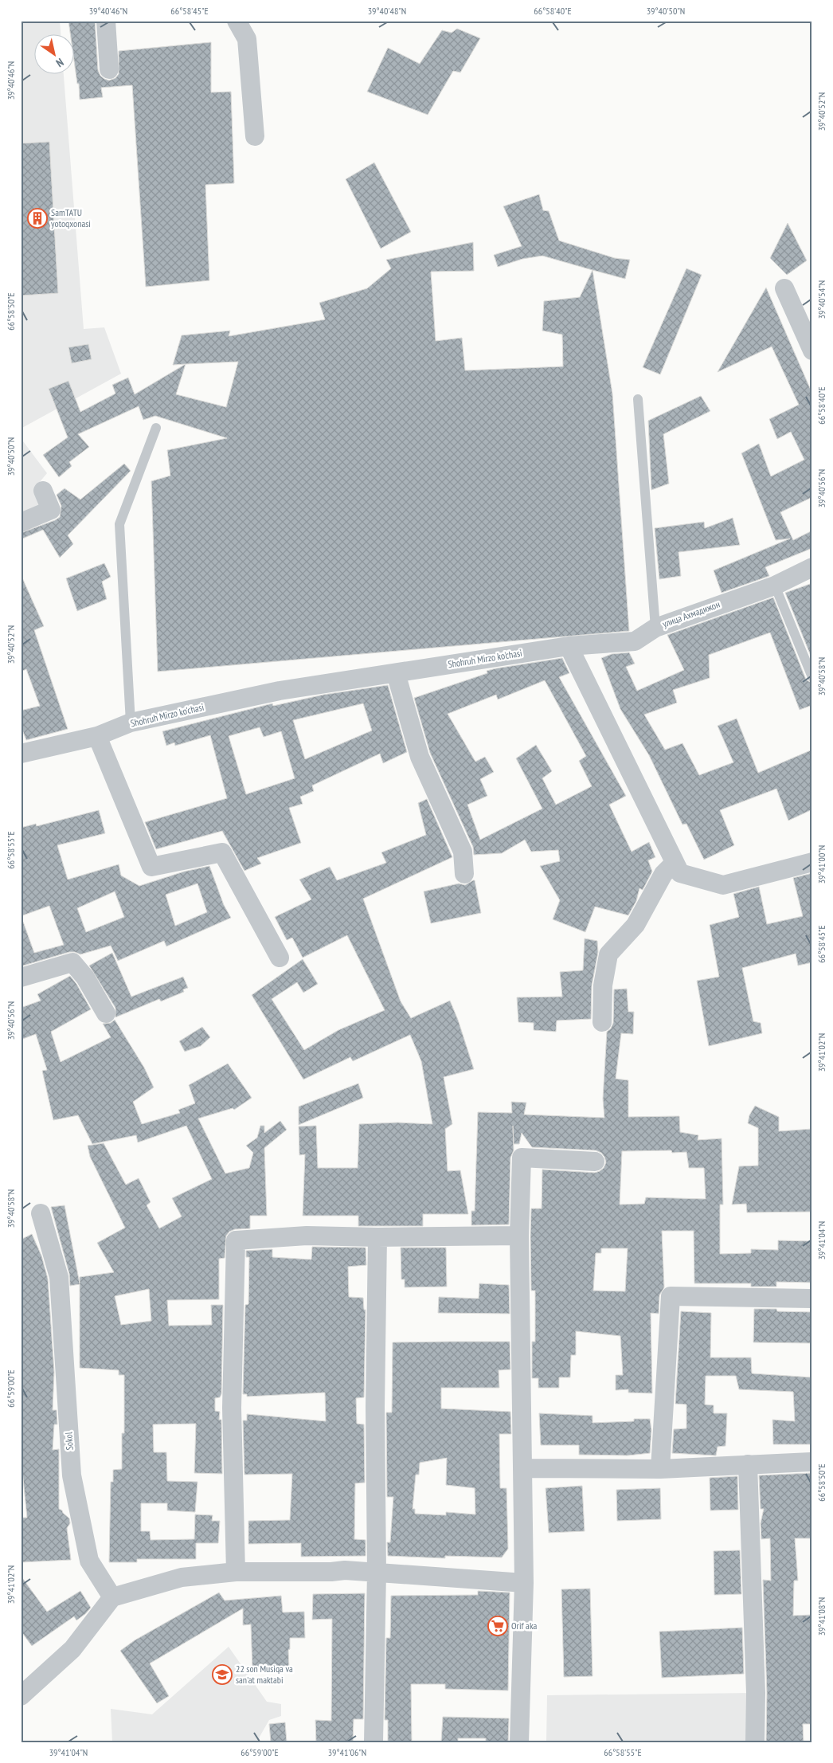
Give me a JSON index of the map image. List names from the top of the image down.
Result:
{
  "streets": {
    "street": ["улица Ахмадижон", "Shohruh Mirzo ko'chasi", "Sokol"]
  },
  "crossings": [
    ["улица Ахмадижон", "Shohruh Mirzo ko'chasi"]
  ],
  "places": {
    "building": ["SamTATU yotoqxonasi"],
    "supermarket": ["Orif aka"],
    "school or university": ["22 son Musiqa va san'at maktabi"]
  },
  "north": "bottom right",
  "coordinates": [
    "39°40'46\"N",
    "66°58'45\"E",
    "39°40'48\"N",
    "66°58'40\"E",
    "39°40'50\"N",
    "39°40'52\"N",
    "39°40'54\"N",
    "66°58'50\"E",
    "39°40'56\"N",
    "39°40'58\"N",
    "66°58'55\"E",
    "39°41'00\"N",
    "39°41'02\"N",
    "39°41'04\"N",
    "66°59'00\"E",
    "39°41'08\"N",
    "39°41'06\"N"
  ]
}
